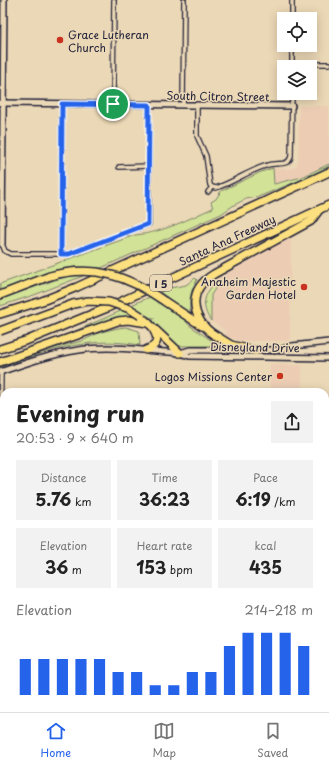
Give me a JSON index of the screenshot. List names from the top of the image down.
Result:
{
  "streets": {
    "highway": ["Santa Ana Freeway", "I 5"],
    "street": ["South Citron Street", "Disneyland Drive"]
  },
  "places": ["Grace Lutheran Church", "Anaheim Majestic Garden Hotel", "Logos Missions Center"],
  "page": {
    "heading": ["Evening run", "20:53 · 9 × 640 m"],
    "stats": [
      ["Distance", "5.76 km"],
      ["Time", "36:23"],
      ["Pace", "6:19 /km"],
      ["Elevation", "36 m"],
      ["Heart rate", "153 bpm"],
      ["kcal", "435"]
    ],
    "chart": ["Elevation", "214–218 m"],
    "tabs": ["Home", "Map", "Saved"]
  }
}
